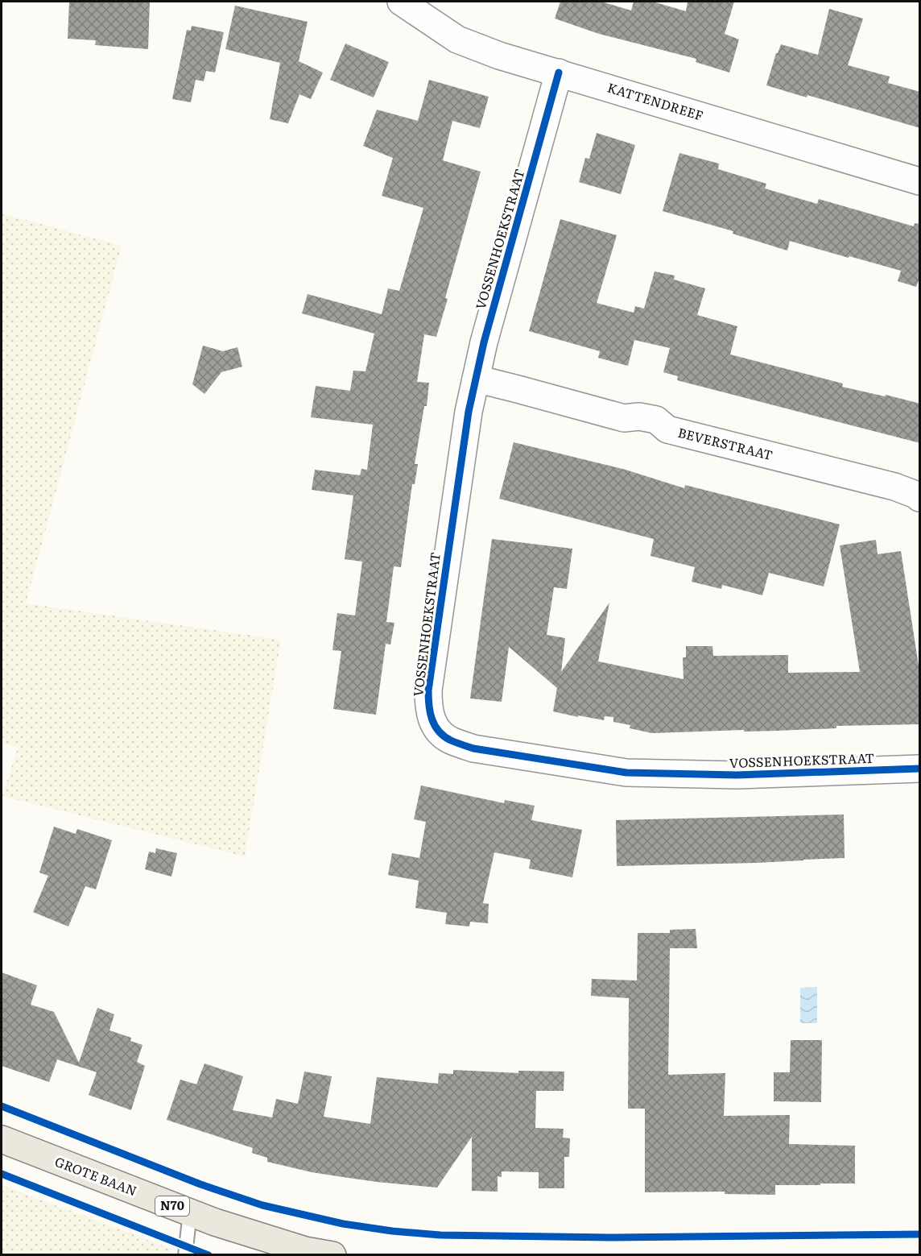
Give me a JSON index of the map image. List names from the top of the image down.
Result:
{
  "streets": {
    "main road": ["GROTE BAAN", "N70"],
    "street": ["KATTENDREEF", "VOSSENHOEKSTRAAT", "BEVERSTRAAT"]
  },
  "crossings": [
    ["KATTENDREEF", "VOSSENHOEKSTRAAT"],
    ["VOSSENHOEKSTRAAT", "BEVERSTRAAT"]
  ]
}
